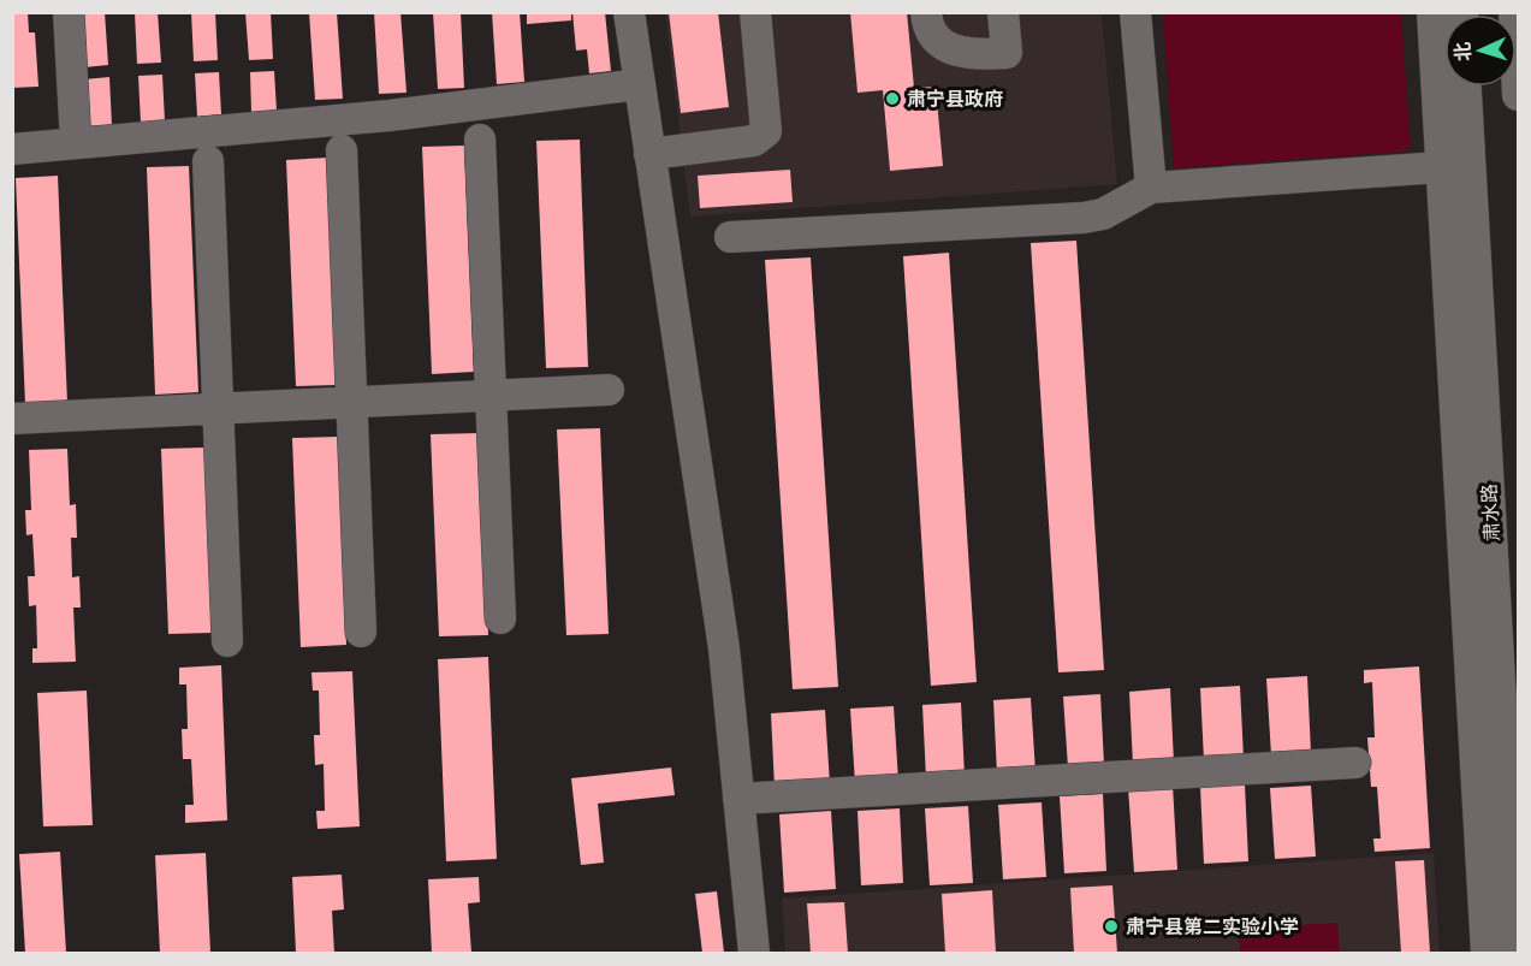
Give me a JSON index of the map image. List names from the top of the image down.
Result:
{
  "streets": {
    "street": ["肃水路"]
  },
  "places": ["肃宁县政府", "肃宁县第二实验小学"],
  "north": "left"
}
